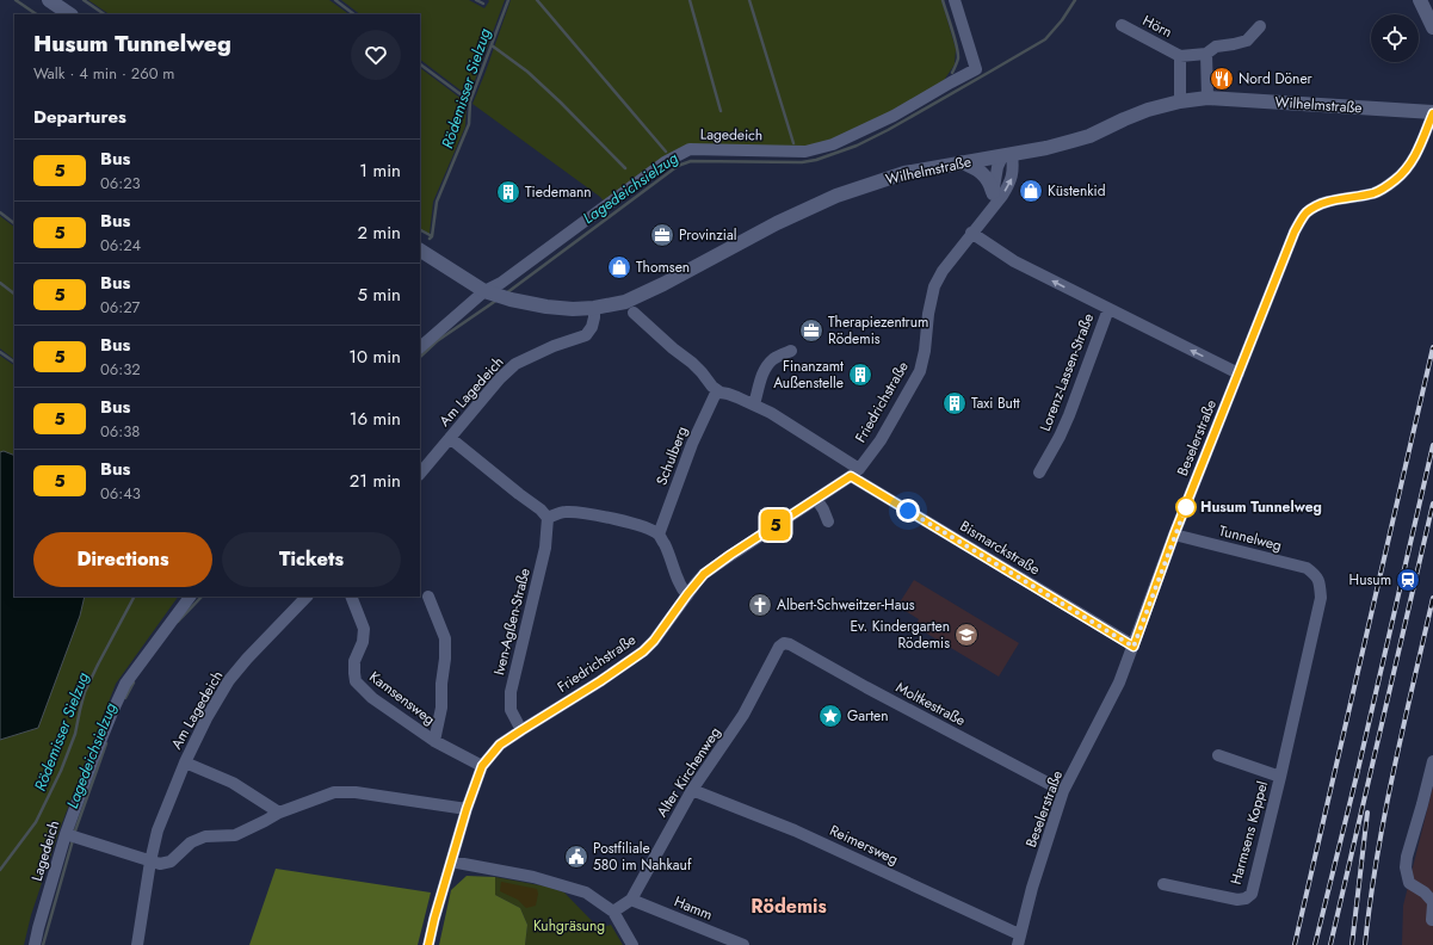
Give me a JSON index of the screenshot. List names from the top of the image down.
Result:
{
  "streets": {
    "street": [
      "Hörn",
      "Wilhelmstraße",
      "Lagedeich",
      "Lorenz-Lassen-Straße",
      "Am Lagedeich",
      "Friedrichstraße",
      "Beselerstraße",
      "Schulberg",
      "Tunnelweg",
      "Bismarckstraße",
      "Iven-Agßen-Straße",
      "Kamsensweg",
      "Moltkestraße",
      "Alter Kirchenweg",
      "Harmsens Koppel",
      "Reimersweg",
      "Hamm"
    ]
  },
  "crossings": [
    ["Hörn", "Wilhelmstraße"],
    ["Wilhelmstraße", "Lagedeich"],
    ["Wilhelmstraße", "Am Lagedeich"],
    ["Wilhelmstraße", "Friedrichstraße"],
    ["Wilhelmstraße", "Beselerstraße"],
    ["Lorenz-Lassen-Straße", "Friedrichstraße"],
    ["Lorenz-Lassen-Straße", "Beselerstraße"],
    ["Friedrichstraße", "Bismarckstraße"],
    ["Friedrichstraße", "Iven-Agßen-Straße"],
    ["Friedrichstraße", "Kamsensweg"],
    ["Beselerstraße", "Tunnelweg"],
    ["Beselerstraße", "Bismarckstraße"],
    ["Beselerstraße", "Moltkestraße"],
    ["Beselerstraße", "Reimersweg"],
    ["Tunnelweg", "Harmsens Koppel"],
    ["Moltkestraße", "Alter Kirchenweg"],
    ["Alter Kirchenweg", "Reimersweg"],
    ["Alter Kirchenweg", "Hamm"]
  ],
  "one_way": ["Lorenz-Lassen-Straße"],
  "districts": ["Rödemis"],
  "water": ["Rödemisser Sielzug", "Lagedeichsielzug"],
  "parks": ["Kuhgräsung"],
  "places": {
    "restaurant": ["Nord Döner"],
    "shop": ["Küstenkid", "Thomsen"],
    "building": ["Tiedemann", "Finanzamt Außenstelle", "Taxi Butt"],
    "office": ["Provinzial", "Therapiezentrum Rödemis"],
    "other": ["Husum Tunnelweg"],
    "station": ["Husum"],
    "church": ["Albert-Schweitzer-Haus"],
    "school or university": ["Ev. Kindergarten Rödemis"],
    "place": ["Garten"],
    "public building": ["Postfiliale 580 im Nahkauf"]
  },
  "lines": ["bus line 5"],
  "page": {
    "on_map": "5",
    "heading": [
      ["Husum Tunnelweg", "Walk · 4 min · 260 m"],
      "Departures"
    ],
    "list": [
      {
        "mark": "5",
        "name": "Bus",
        "note": "06:23",
        "value": "1 min"
      },
      {
        "mark": "5",
        "name": "Bus",
        "note": "06:24",
        "value": "2 min"
      },
      {
        "mark": "5",
        "name": "Bus",
        "note": "06:27",
        "value": "5 min"
      },
      {
        "mark": "5",
        "name": "Bus",
        "note": "06:32",
        "value": "10 min"
      },
      {
        "mark": "5",
        "name": "Bus",
        "note": "06:38",
        "value": "16 min"
      },
      {
        "mark": "5",
        "name": "Bus",
        "note": "06:43",
        "value": "21 min"
      }
    ],
    "buttons": ["Directions", "Tickets"]
  }
}
